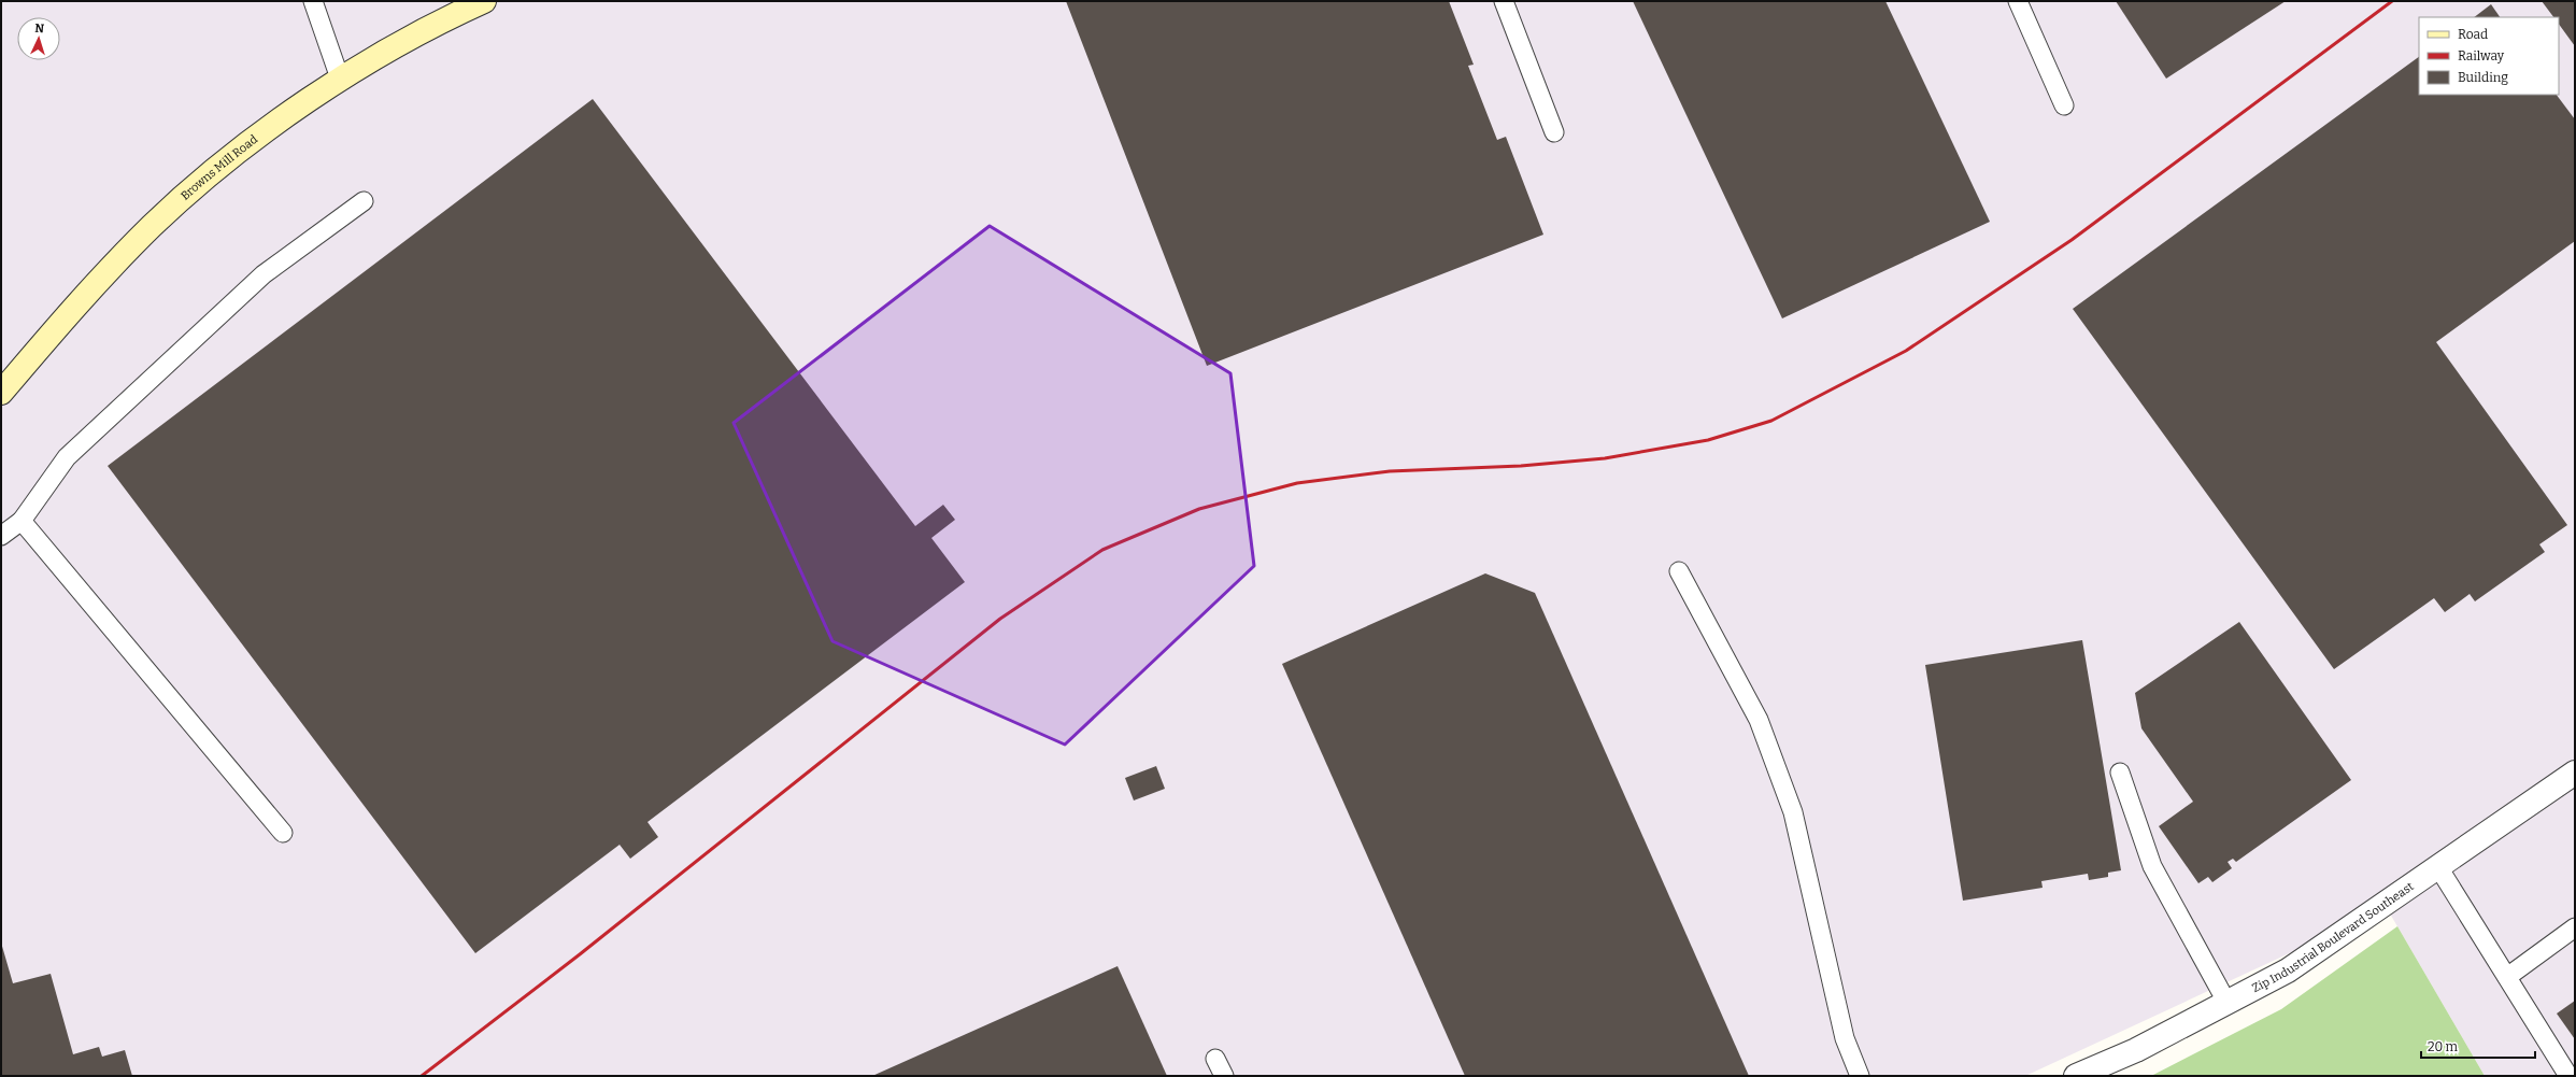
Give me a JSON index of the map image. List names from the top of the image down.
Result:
{
  "streets": {
    "street": ["Browns Mill Road", "Zip Industrial Boulevard Southeast"]
  },
  "legend": ["Road", "Railway", "Building"],
  "scale_bar": "20 m",
  "north": "top"
}
